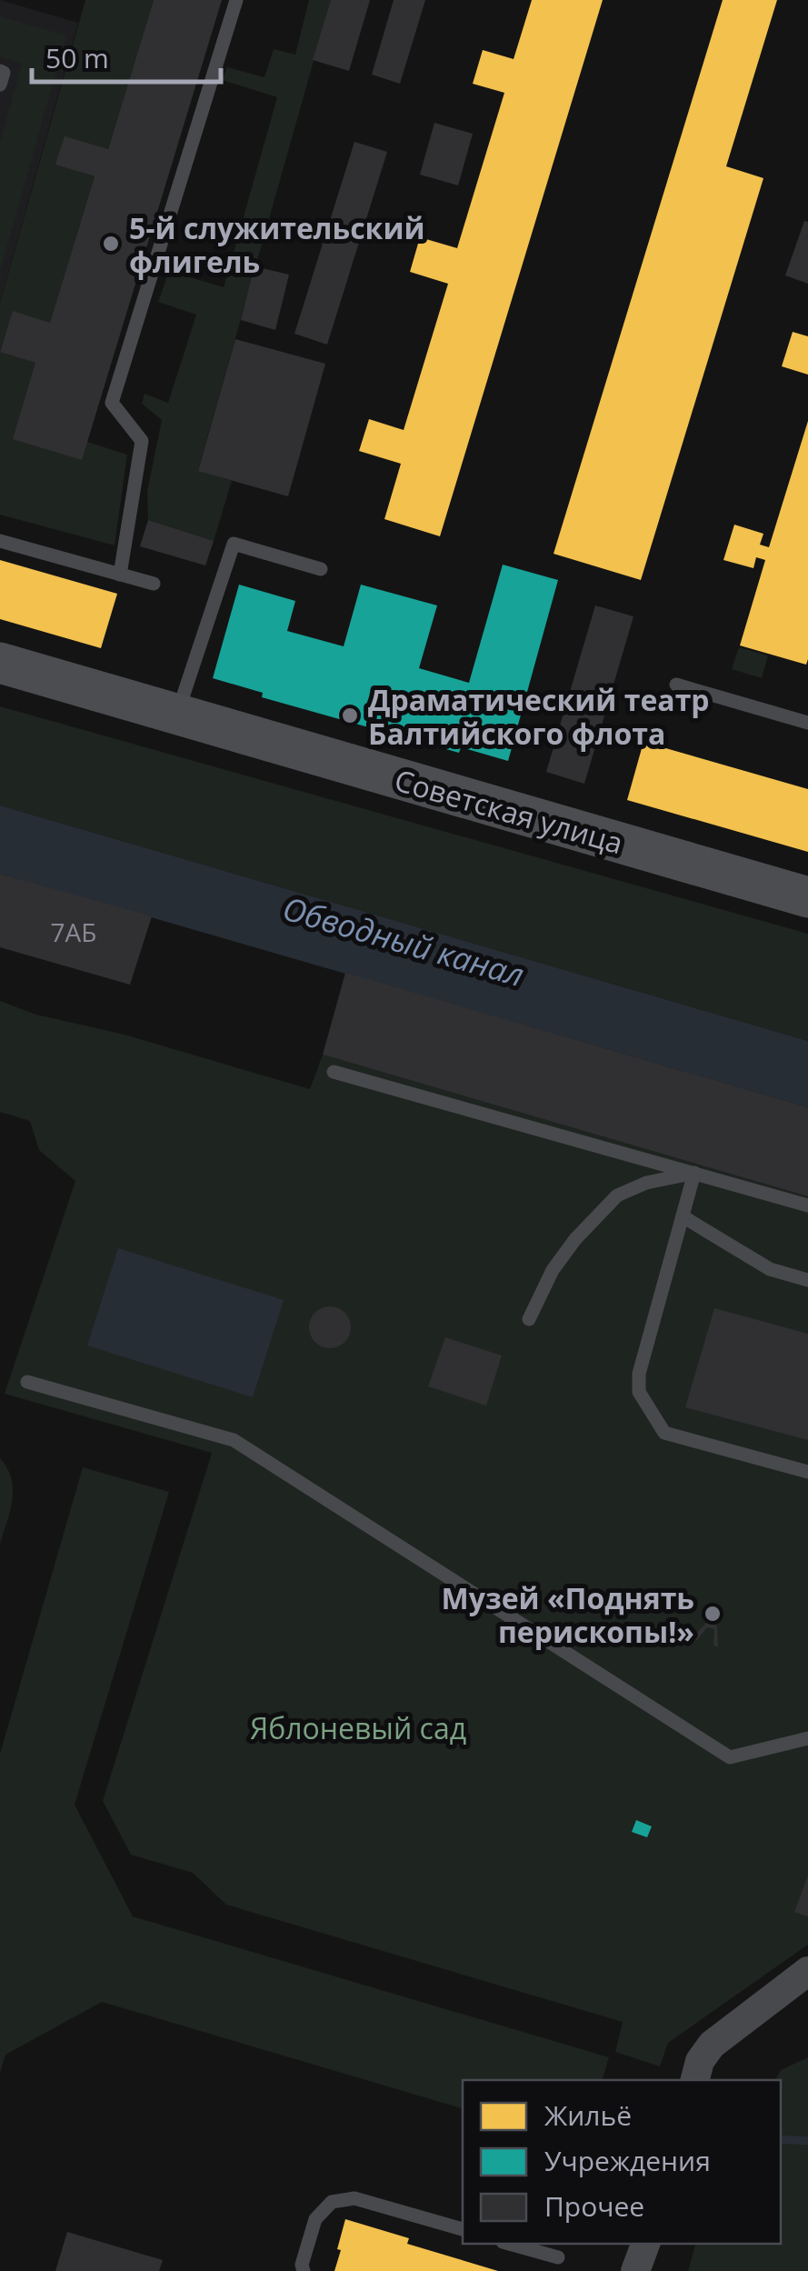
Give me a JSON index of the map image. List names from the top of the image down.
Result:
{
  "streets": {
    "street": ["Советская улица"]
  },
  "water": ["Обводный канал"],
  "parks": ["Яблоневый сад"],
  "places": ["5-й служительский флигель", "Драматический театр Балтийского флота", "Музей «Поднять перископы!»"],
  "house_numbers": ["7АБ"],
  "legend": ["Жильё", "Учреждения", "Прочее"],
  "scale_bar": "50 m"
}
